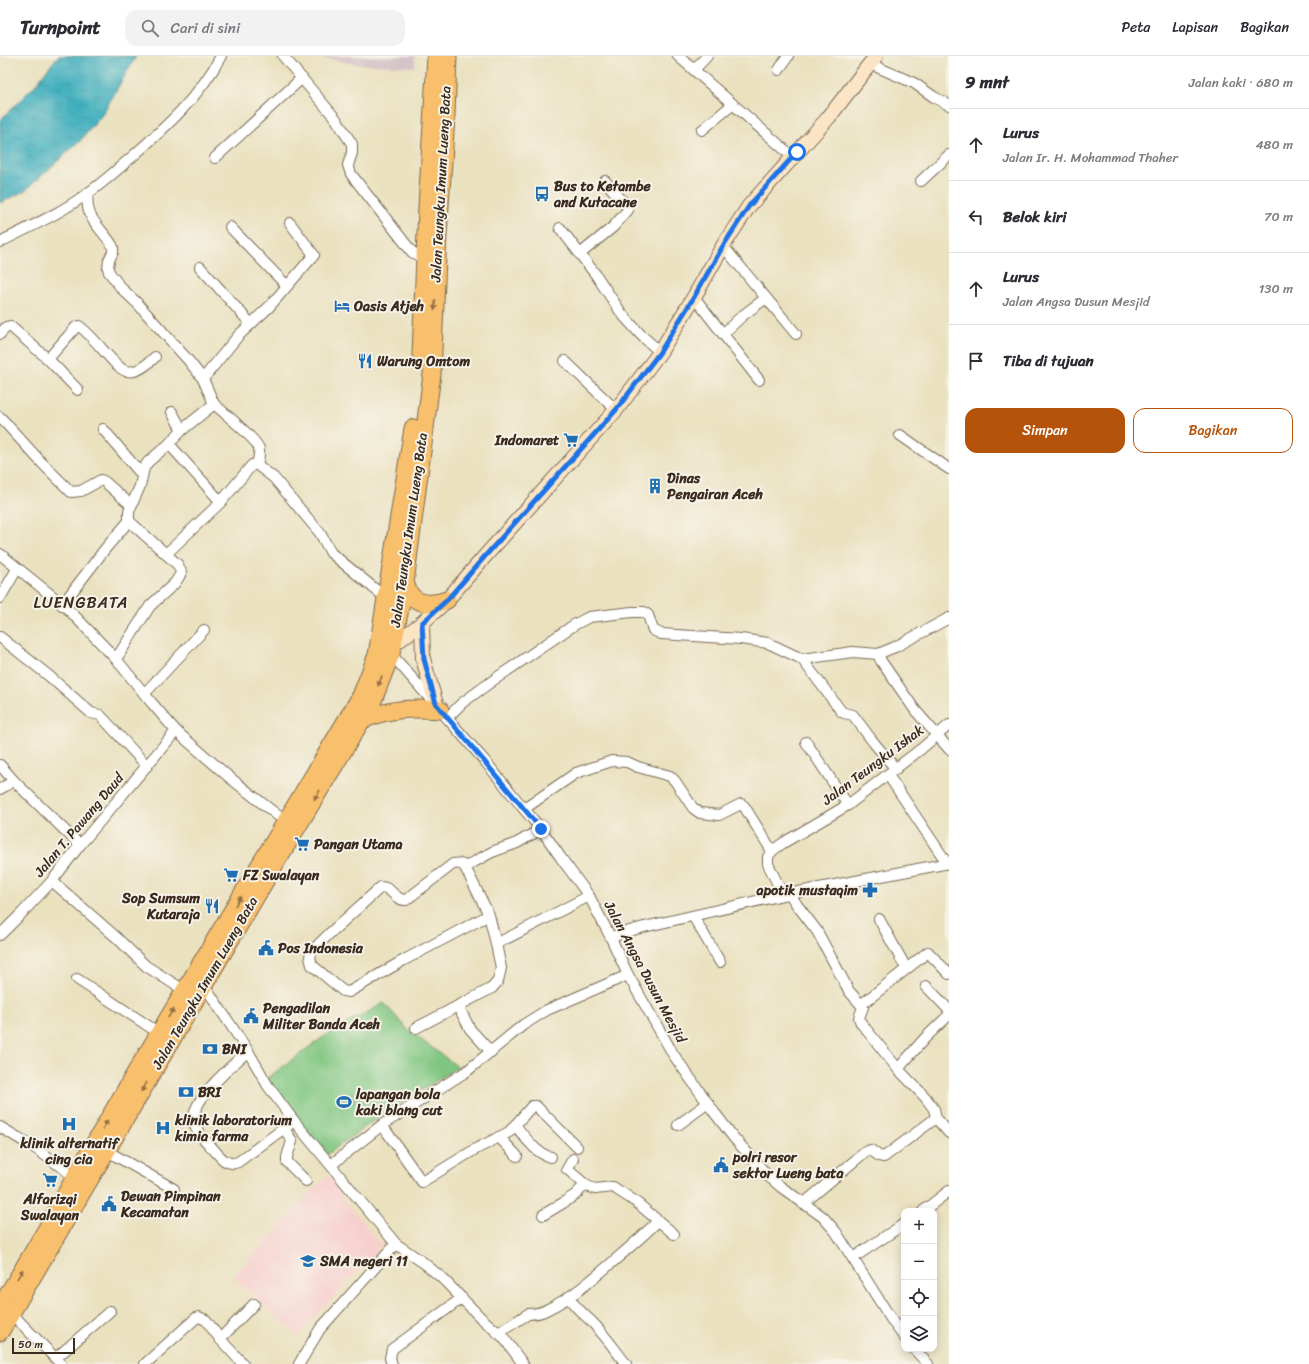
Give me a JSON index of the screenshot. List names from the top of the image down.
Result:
{
  "streets": {
    "highway": ["Jalan Teungku Imum Lueng Bata"],
    "street": ["Jalan Teungku Ishak", "Jalan T. Pawang Daud", "Jalan Angsa Dusun Mesjid"]
  },
  "crossings": [
    ["Jalan Teungku Imum Lueng Bata", "Jalan Angsa Dusun Mesjid"]
  ],
  "districts": ["LUENGBATA"],
  "places": {
    "bus stop": ["Bus to Ketambe and Kutacane"],
    "hotel": ["Oasis Atjeh"],
    "restaurant": ["Warung Omtom", "Sop Sumsum Kutaraja"],
    "supermarket": [
      "Indomaret",
      "Pangan Utama",
      "FZ Swalayan",
      "Alfarizqi Swalayan"
    ],
    "building": ["Dinas Pengairan Aceh"],
    "pharmacy": ["apotik mustaqim"],
    "public building": [
      "Pos Indonesia",
      "Pengadilan Militer Banda Aceh",
      "polri resor sektor Lueng bata",
      "Dewan Pimpinan Kecamatan"
    ],
    "bank": ["BNI", "BRI"],
    "sports": ["lapangan bola kaki blang cut"],
    "hospital": ["klinik alternatif cing cia", "klinik laboratorium kimia farma"],
    "school or university": ["SMA negeri 11"]
  },
  "scale_bar": "50 m",
  "page": {
    "header": "Turnpoint",
    "search": "Cari di sini",
    "nav": ["Peta", "Lapisan", "Bagikan"],
    "heading": ["9 mnt", "Jalan kaki · 680 m"],
    "list": [
      ["Lurus", "Jalan Ir. H. Mohammad Thaher", "480 m"],
      ["Belok kiri", "70 m"],
      ["Lurus", "Jalan Angsa Dusun Mesjid", "130 m"],
      "Tiba di tujuan"
    ],
    "buttons": ["Simpan", "Bagikan"],
    "map_buttons": ["+", "−"],
    "scale": "50 m"
  }
}
